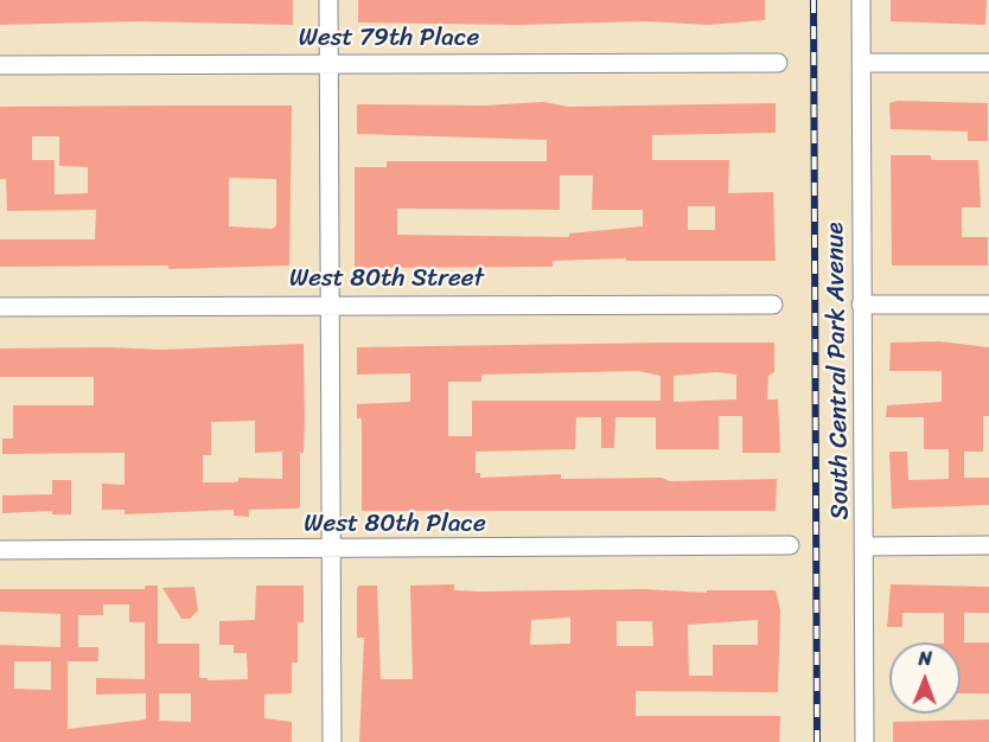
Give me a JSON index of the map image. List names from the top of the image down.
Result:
{
  "streets": {
    "street": [
      "West 79th Place",
      "West 80th Street",
      "South Central Park Avenue",
      "West 80th Place"
    ]
  },
  "north": "top"
}
